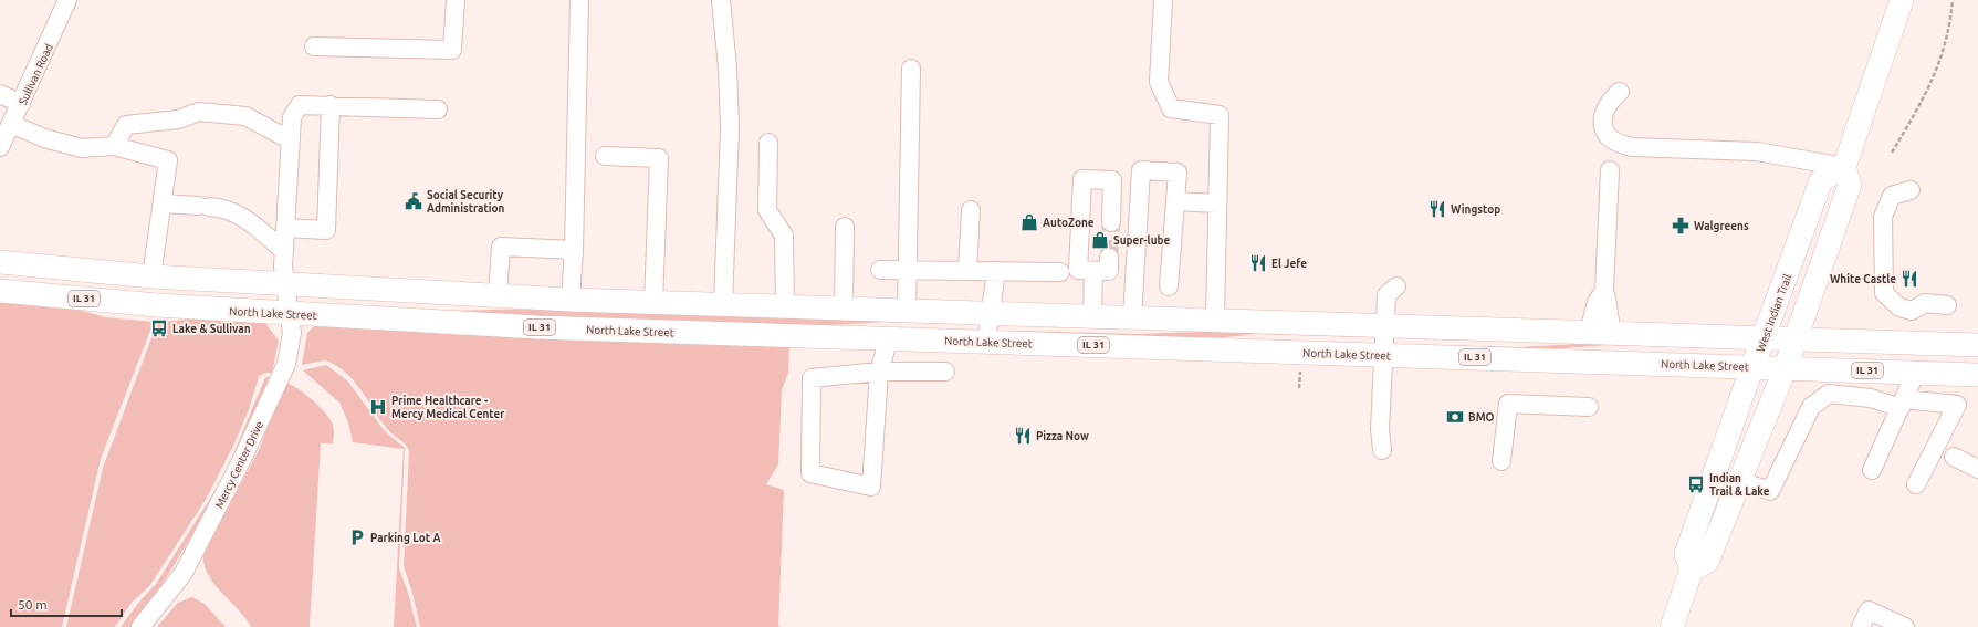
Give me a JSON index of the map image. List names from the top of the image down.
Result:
{
  "streets": {
    "main road": ["IL 31", "North Lake Street", "West Indian Trail"],
    "street": ["Sullivan Road", "Mercy Center Drive"]
  },
  "crossings": [
    ["North Lake Street", "West Indian Trail"],
    ["North Lake Street", "Mercy Center Drive"]
  ],
  "places": {
    "public building": ["Social Security Administration"],
    "restaurant": [
      "Wingstop",
      "El Jefe",
      "White Castle",
      "Pizza Now"
    ],
    "shop": ["AutoZone", "Super-lube"],
    "pharmacy": ["Walgreens"],
    "bus stop": ["Lake & Sullivan", "Indian Trail & Lake"],
    "hospital": ["Prime Healthcare - Mercy Medical Center"],
    "bank": ["BMO"],
    "parking": ["Parking Lot A"]
  },
  "scale_bar": "50 m"
}
